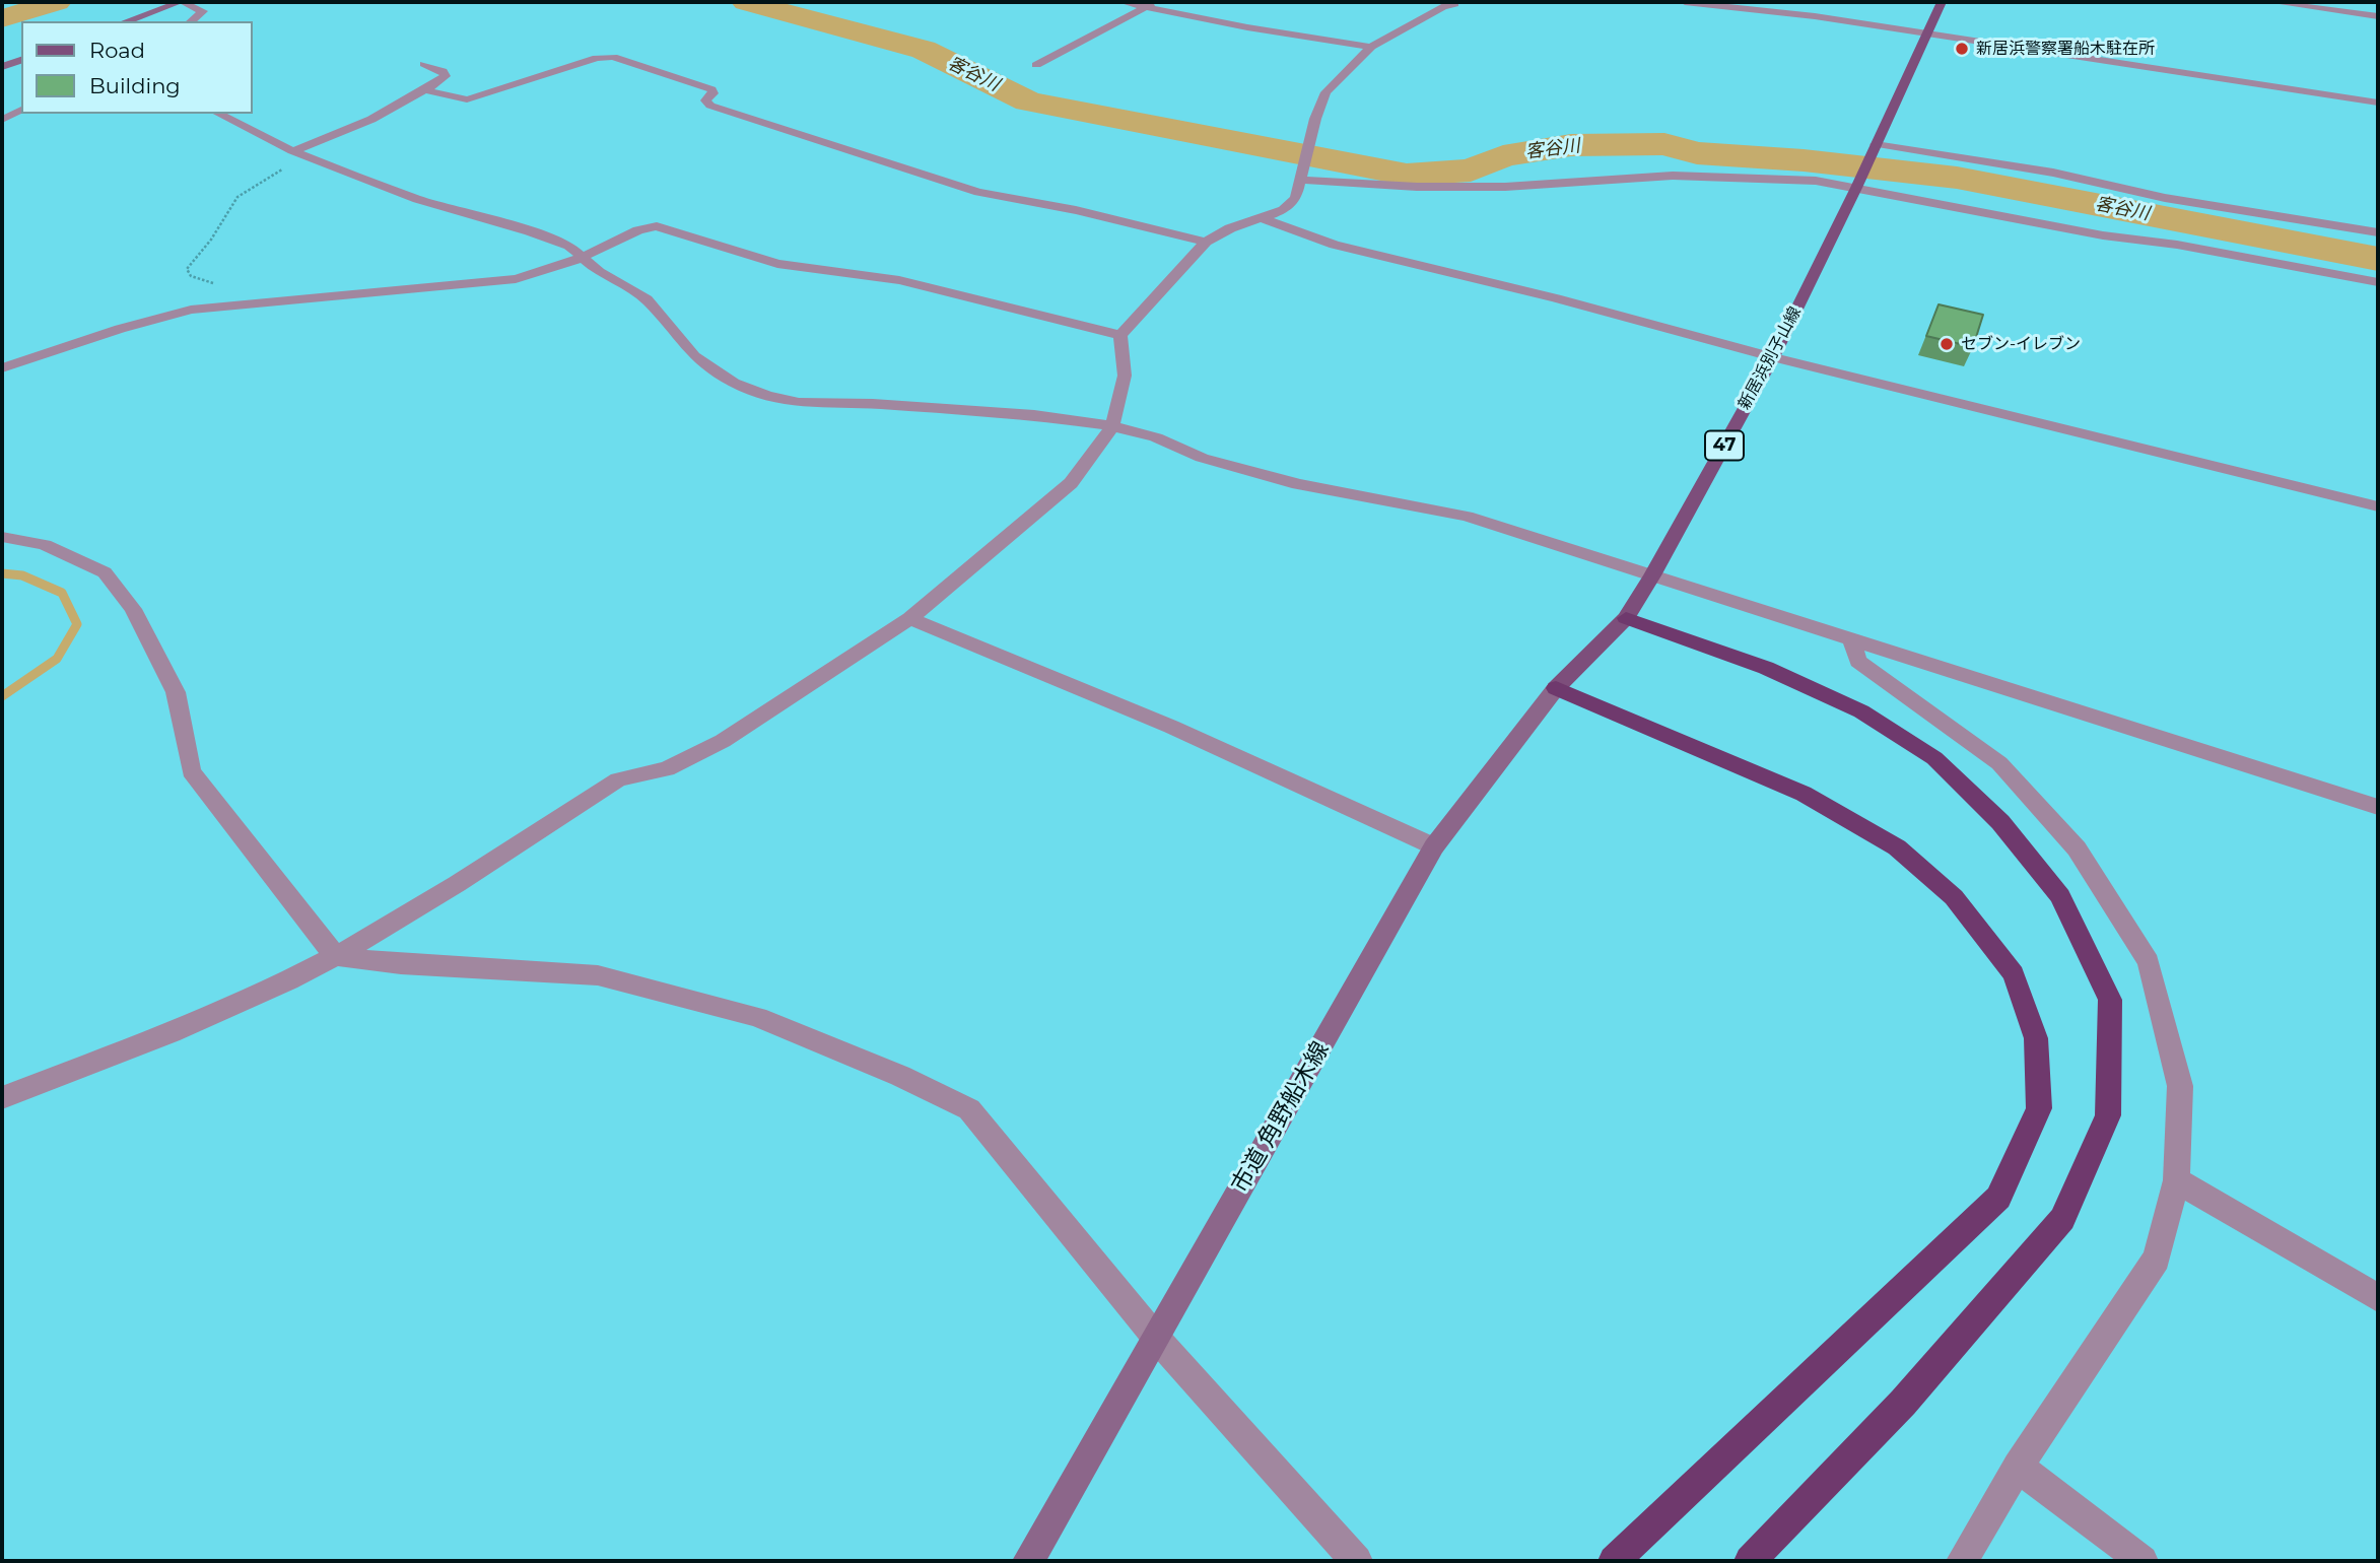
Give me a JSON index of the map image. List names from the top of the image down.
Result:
{
  "streets": {
    "main road": ["新居浜別子山線", "47"],
    "street": ["市道 角野船木線"]
  },
  "crossings": [
    ["新居浜別子山線", "市道 角野船木線"]
  ],
  "water": ["客谷川"],
  "places": ["新居浜警察署船木駐在所", "セブン-イレブン"],
  "legend": ["Road", "Building"]
}
